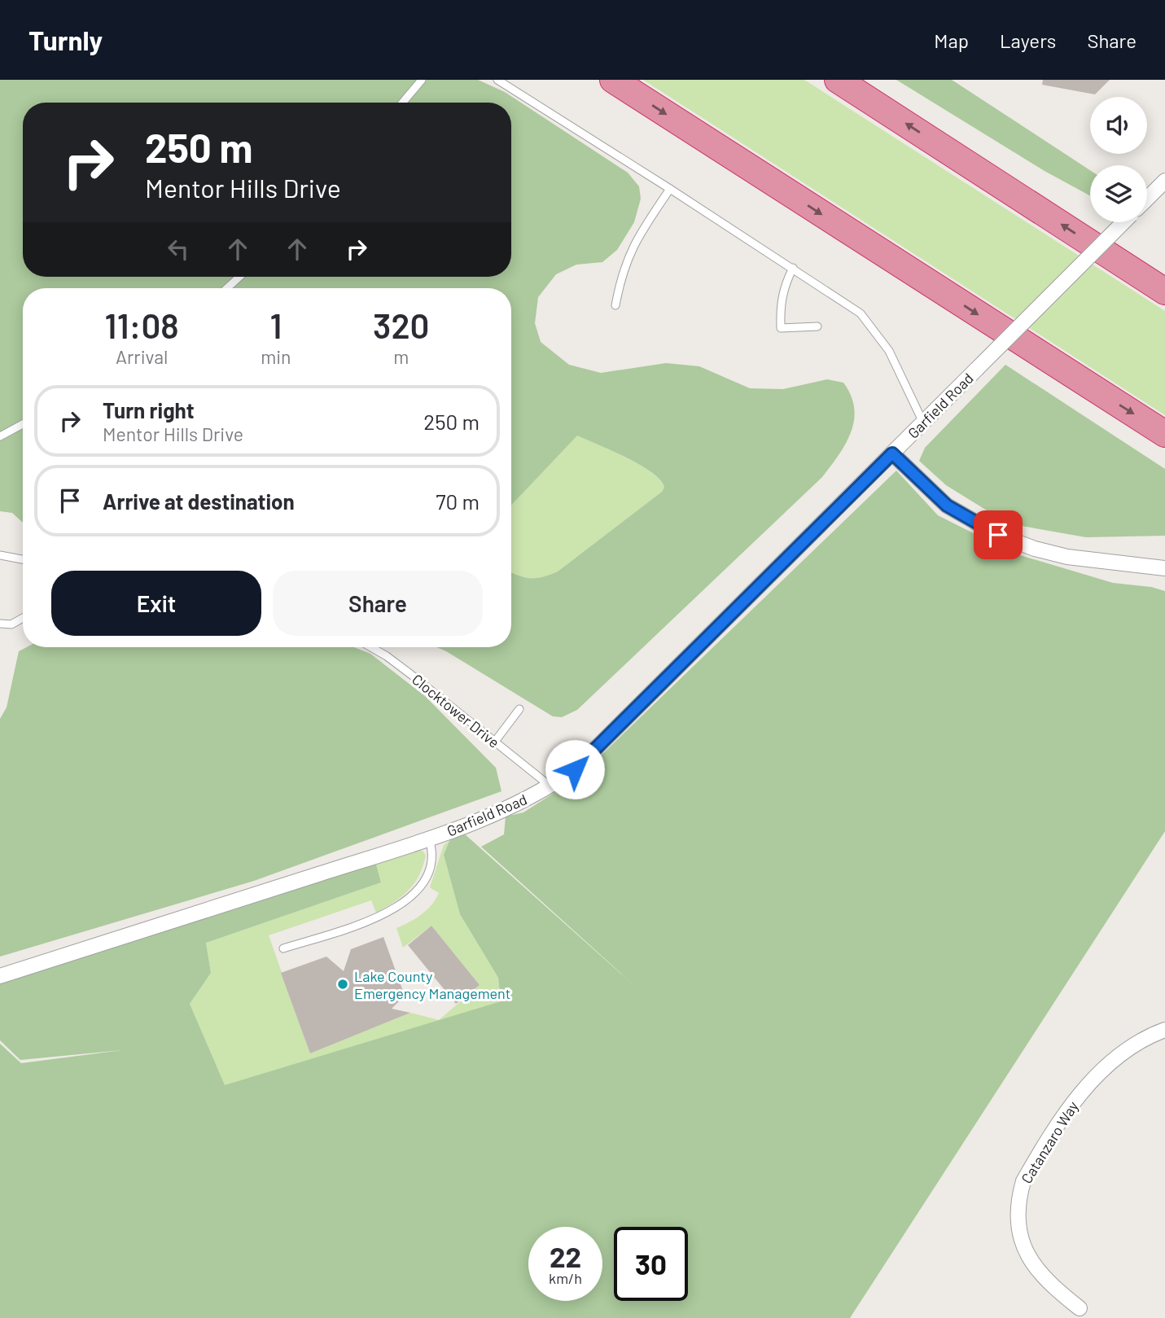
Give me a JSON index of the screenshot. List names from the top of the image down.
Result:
{
  "streets": {
    "street": ["Garfield Road", "Catanzaro Way"],
    "lane": ["Clocktower Drive"]
  },
  "crossings": [
    ["Garfield Road", "Clocktower Drive"]
  ],
  "places": ["Lake County Emergency Management"],
  "page": {
    "header": "Turnly",
    "nav": ["Map", "Layers", "Share"],
    "turn": ["250 m", "Mentor Hills Drive"],
    "eta": [
      "11:08",
      "Arrival",
      "1",
      "min",
      "320",
      "m"
    ],
    "list": [
      {
        "name": "Turn right",
        "note": "Mentor Hills Drive",
        "value": "250 m"
      },
      {
        "name": "Arrive at destination",
        "value": "70 m"
      }
    ],
    "buttons": ["Exit", "Share"],
    "speed": "22 km/h",
    "limit": "30"
  }
}
